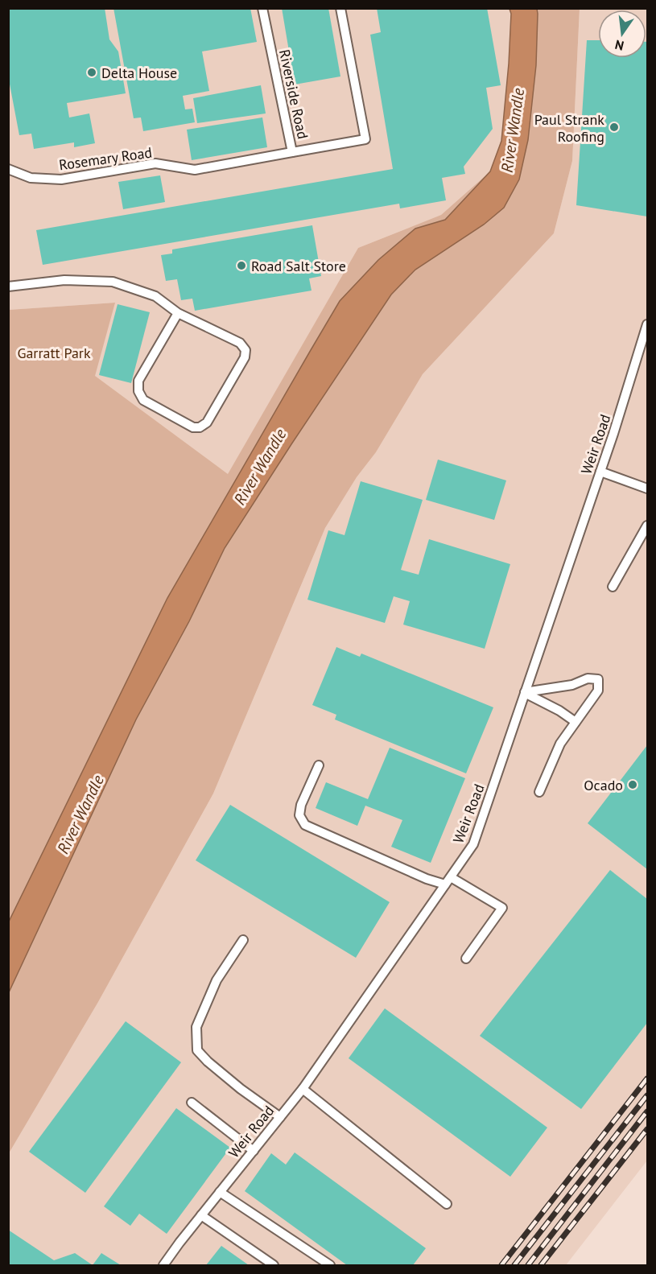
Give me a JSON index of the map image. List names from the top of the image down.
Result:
{
  "streets": {
    "lane": ["Riverside Road", "Rosemary Road", "Weir Road"]
  },
  "crossings": [
    ["Riverside Road", "Rosemary Road"]
  ],
  "water": ["River Wandle"],
  "parks": ["Garratt Park"],
  "places": [
    "Delta House",
    "Paul Strank Roofing",
    "Road Salt Store",
    "Ocado"
  ],
  "north": "bottom"
}
